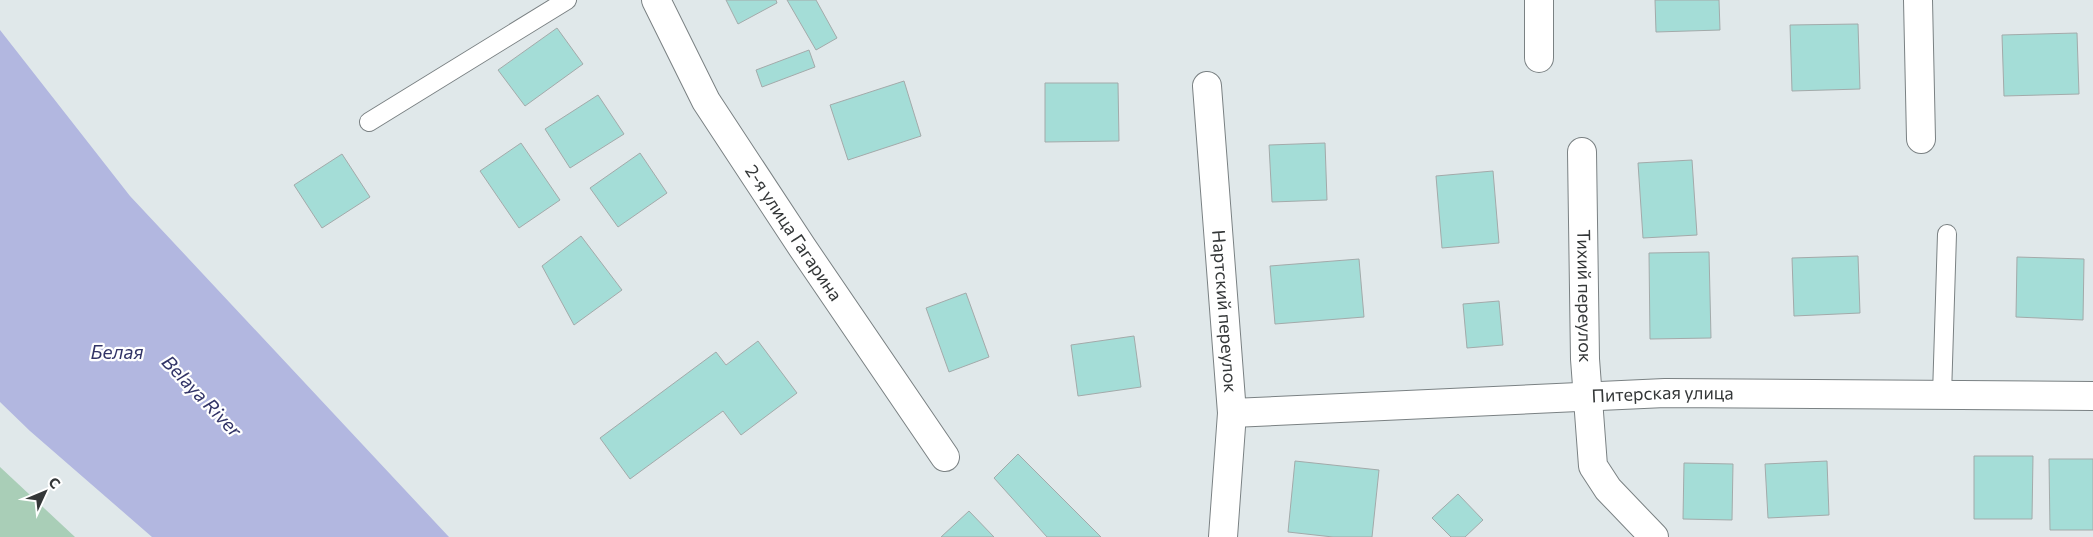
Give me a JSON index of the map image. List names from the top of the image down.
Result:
{
  "streets": {
    "street": [
      "2-я улица Гагарина",
      "Тихий переулок",
      "Нартский переулок",
      "Питерская улица"
    ]
  },
  "crossings": [
    ["Тихий переулок", "Питерская улица"],
    ["Нартский переулок", "Питерская улица"]
  ],
  "water": ["Белая", "Belaya River"],
  "north": "top right"
}
